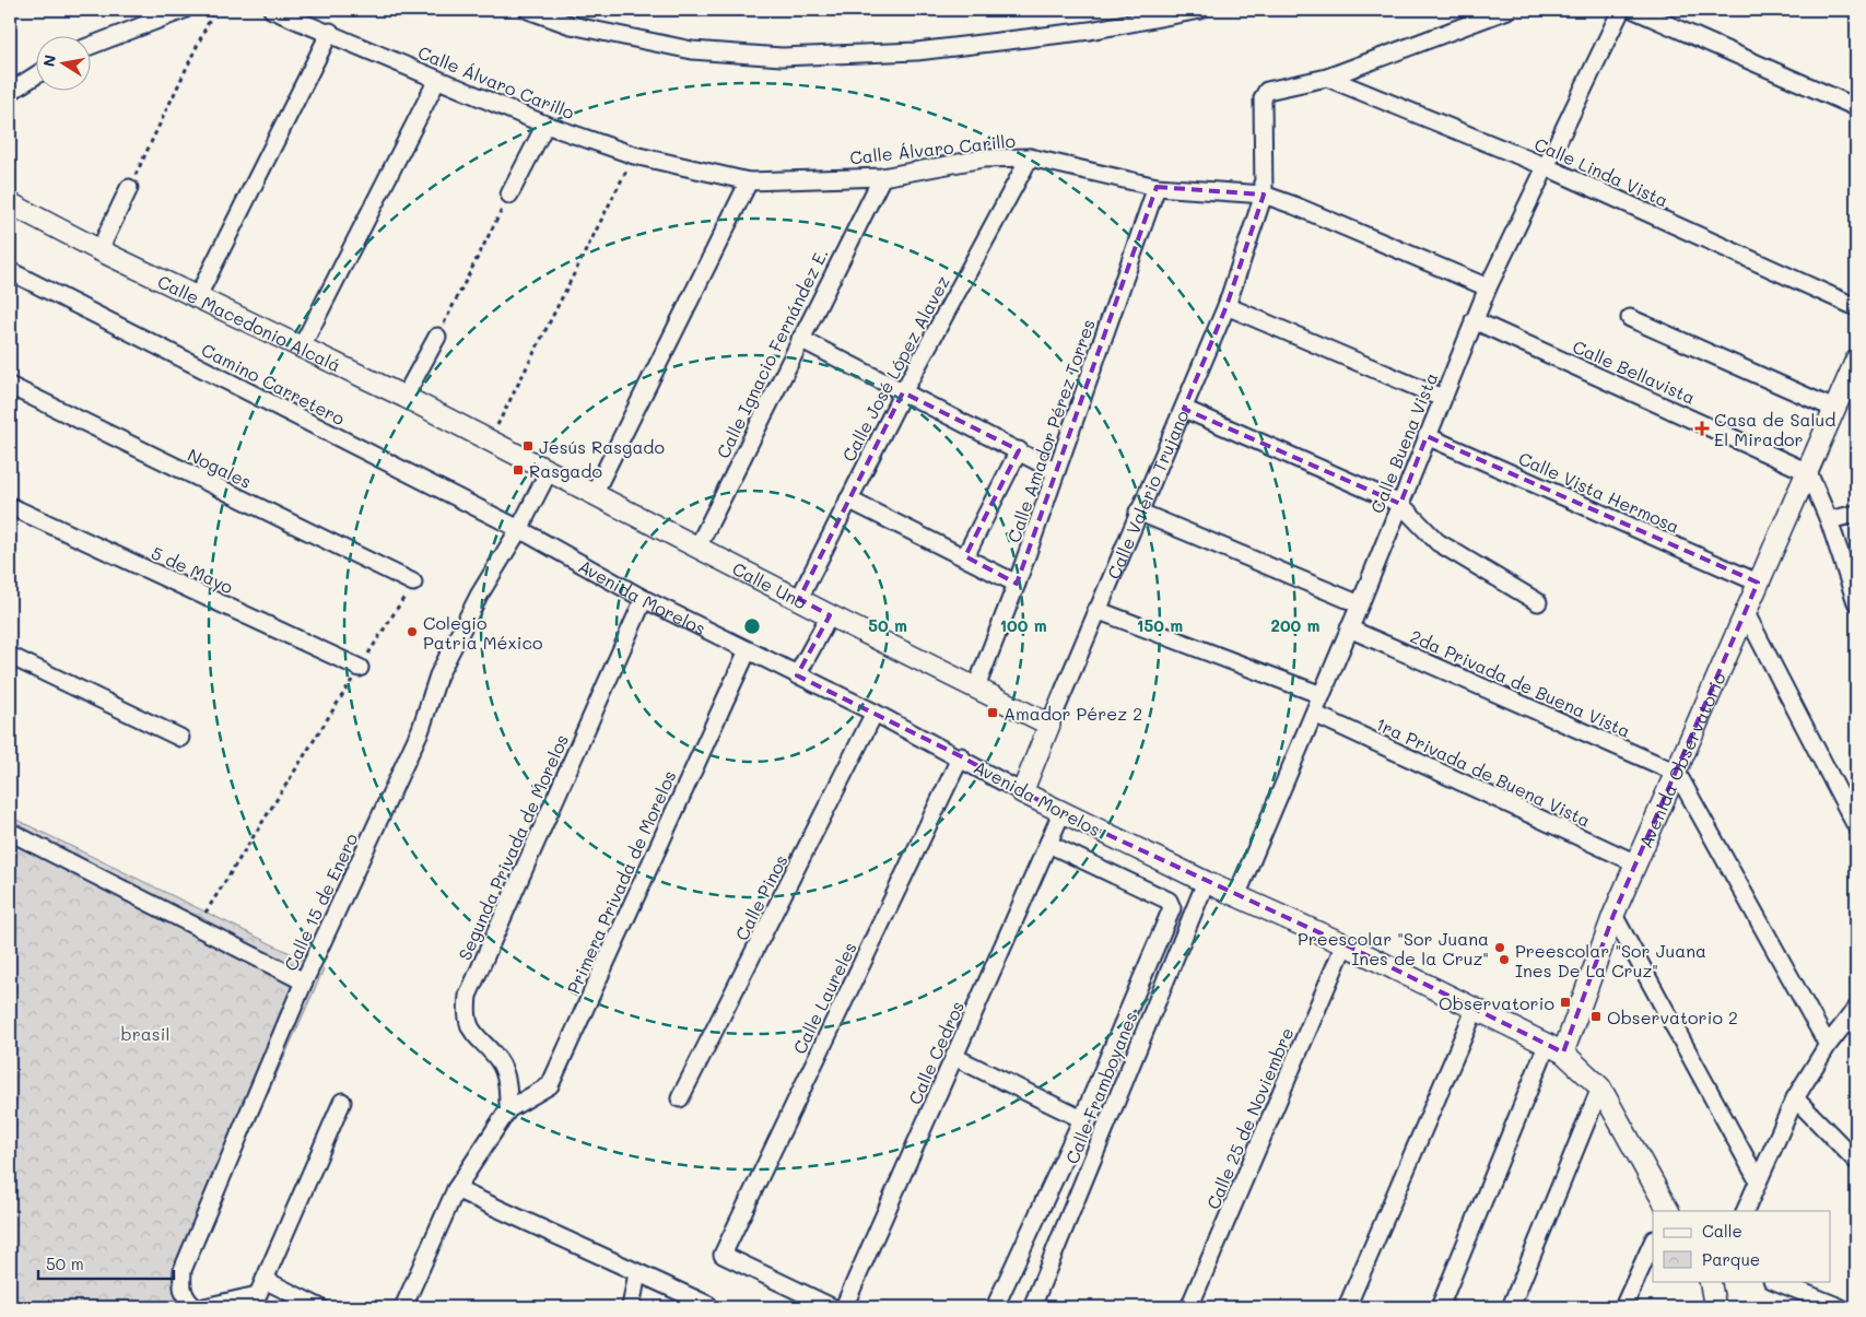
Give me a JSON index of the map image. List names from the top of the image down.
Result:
{
  "streets": {
    "street": [
      "Calle Álvaro Carillo",
      "Calle Linda Vista",
      "Calle Macedonio Alcalá",
      "Calle Ignacio Fernández E.",
      "Calle José López Alavez",
      "Calle Bellavista",
      "Camino Carretero",
      "Calle Amador Pérez Torres",
      "Calle Buena Vista",
      "Nogales",
      "Calle Vista Hermosa",
      "Calle Valerio Trujano",
      "5 de Mayo",
      "Calle Uno",
      "Avenida Morelos",
      "2da Privada de Buena Vista",
      "Avenida Observatorio",
      "1ra Privada de Buena Vista",
      "Segunda Privada de Morelos",
      "Primera Privada de Morelos",
      "Calle Pinos",
      "Calle 15 de Enero",
      "Calle Laureles",
      "Calle Cedros",
      "Calle Framboyanes",
      "Calle 25 de Noviembre"
    ]
  },
  "crossings": [
    ["Calle Álvaro Carillo", "Calle Ignacio Fernández E."],
    ["Calle Álvaro Carillo", "Calle José López Alavez"],
    ["Calle Álvaro Carillo", "Calle Amador Pérez Torres"],
    ["Calle Álvaro Carillo", "Calle Buena Vista"],
    ["Calle Álvaro Carillo", "Calle Valerio Trujano"],
    ["Calle Linda Vista", "Calle Buena Vista"],
    ["Calle Linda Vista", "Calle Valerio Trujano"],
    ["Calle Macedonio Alcalá", "Calle Uno"],
    ["Calle Ignacio Fernández E.", "Calle Uno"],
    ["Calle José López Alavez", "Calle Uno"],
    ["Calle Bellavista", "Calle Buena Vista"],
    ["Calle Bellavista", "Avenida Observatorio"],
    ["Camino Carretero", "Avenida Morelos"],
    ["Camino Carretero", "Calle 15 de Enero"],
    ["Calle Amador Pérez Torres", "Calle Uno"],
    ["Calle Buena Vista", "Calle Vista Hermosa"],
    ["Calle Buena Vista", "Avenida Morelos"],
    ["Calle Buena Vista", "2da Privada de Buena Vista"],
    ["Calle Buena Vista", "1ra Privada de Buena Vista"],
    ["Calle Vista Hermosa", "Avenida Observatorio"],
    ["Calle Valerio Trujano", "Calle Uno"],
    ["Calle Valerio Trujano", "Avenida Morelos"],
    ["Calle Uno", "Calle 15 de Enero"],
    ["Avenida Morelos", "Avenida Observatorio"],
    ["Avenida Morelos", "Segunda Privada de Morelos"],
    ["Avenida Morelos", "Primera Privada de Morelos"],
    ["Avenida Morelos", "Calle Pinos"],
    ["Avenida Morelos", "Calle 15 de Enero"],
    ["Avenida Morelos", "Calle Laureles"],
    ["Avenida Morelos", "Calle Cedros"],
    ["Avenida Morelos", "Calle Framboyanes"],
    ["Avenida Morelos", "Calle 25 de Noviembre"],
    ["2da Privada de Buena Vista", "Avenida Observatorio"],
    ["Avenida Observatorio", "1ra Privada de Buena Vista"],
    ["Segunda Privada de Morelos", "Primera Privada de Morelos"]
  ],
  "parks": ["brasil"],
  "places": {
    "health": ["Casa de Salud El Mirador"],
    "transit": [
      "Jesús Rasgado",
      "Rasgado",
      "Amador Pérez 2",
      "Observatorio",
      "Observatorio 2"
    ],
    "other": ["Colegio Patria México", "Preescolar \"Sor Juana Ines de la Cruz\"", "Preescolar \"Sor Juana Ines De La Cruz\""]
  },
  "legend": ["Calle", "Parque"],
  "scale_bar": "50 m",
  "north": "left",
  "rings": [
    "50 m",
    "100 m",
    "150 m",
    "200 m"
  ]
}
